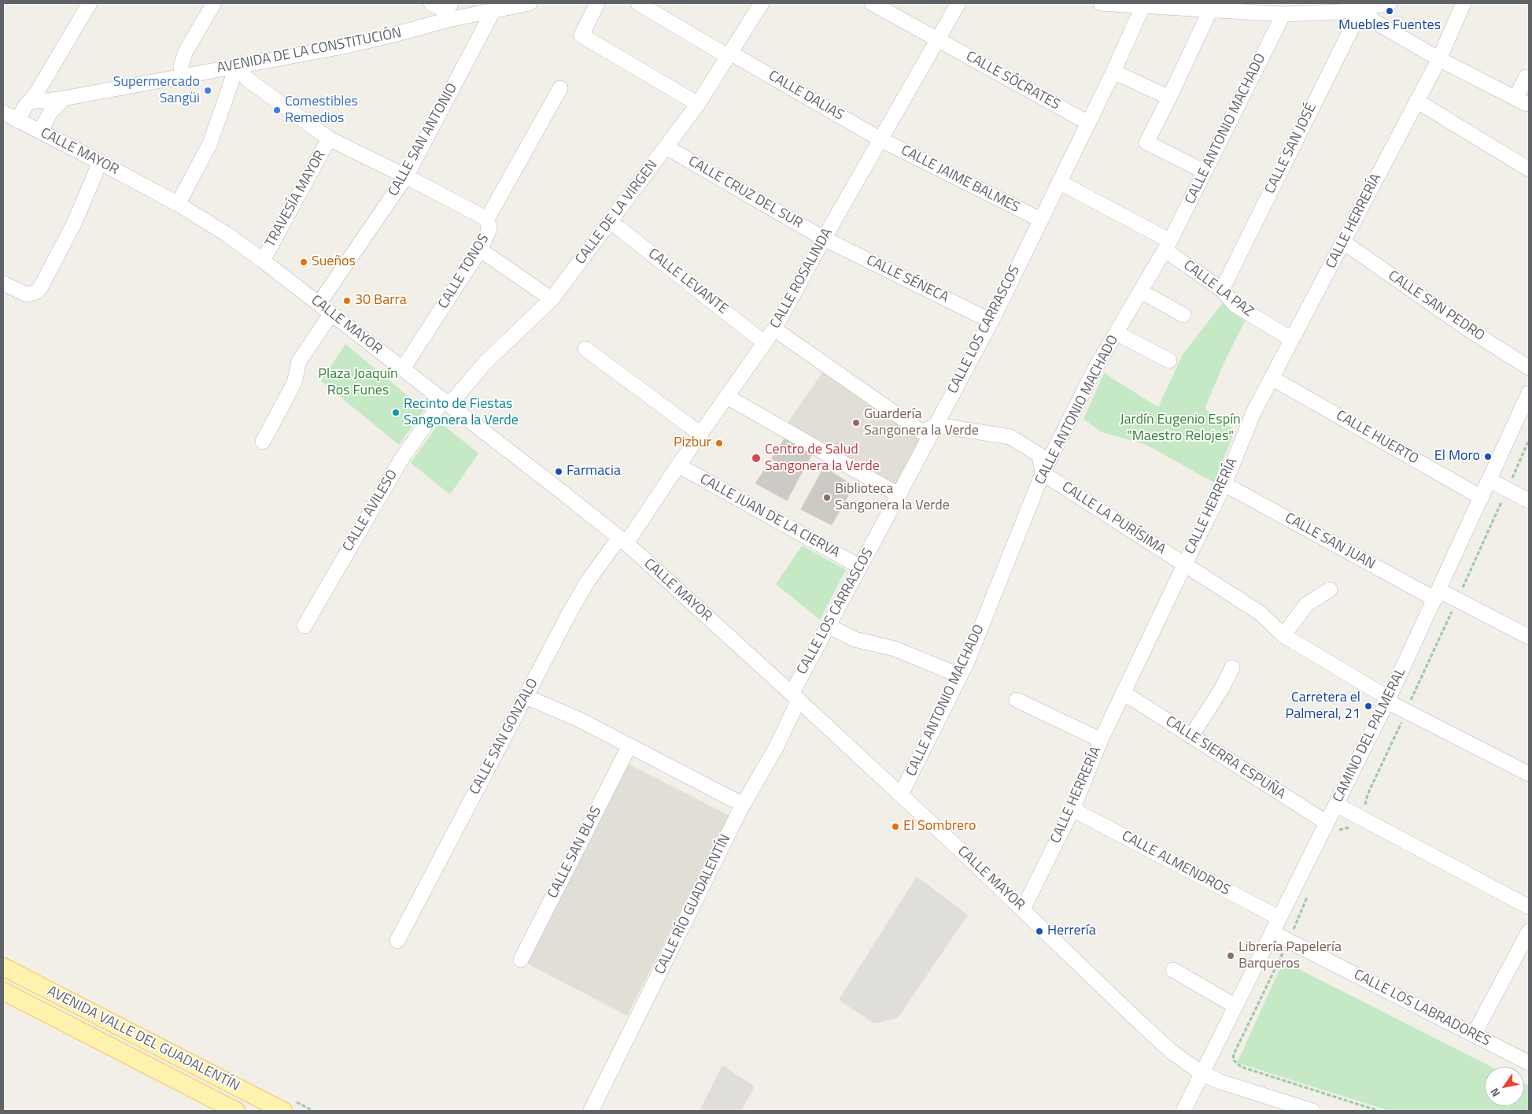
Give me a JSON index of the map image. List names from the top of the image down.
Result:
{
  "streets": {
    "main road": ["AVENIDA VALLE DEL GUADALENTÍN"],
    "street": [
      "AVENIDA DE LA CONSTITUCIÓN",
      "CALLE SÓCRATES",
      "CALLE DALIAS",
      "CALLE ANTONIO MACHADO",
      "CALLE SAN ANTONIO",
      "CALLE SAN JOSÉ",
      "CALLE MAYOR",
      "CALLE JAIME BALMES",
      "CALLE CRUZ DEL SUR",
      "TRAVESÍA MAYOR",
      "CALLE DE LA VIRGEN",
      "CALLE HERRERÍA",
      "CALLE TONOS",
      "CALLE ROSALINDA",
      "CALLE SÉNECA",
      "CALLE LEVANTE",
      "CALLE LA PAZ",
      "CALLE SAN PEDRO",
      "CALLE LOS CARRASCOS",
      "CALLE HUERTO",
      "CALLE AVILESO",
      "CALLE JUAN DE LA CIERVA",
      "CALLE LA PURÍSIMA",
      "CALLE SAN JUAN",
      "CAMINO DEL PALMERAL",
      "CALLE SAN GONZALO",
      "CALLE SIERRA ESPUÑA",
      "CALLE SAN BLAS",
      "CALLE ALMENDROS",
      "CALLE RÍO GUADALENTÍN",
      "CALLE LOS LABRADORES"
    ]
  },
  "crossings": [
    ["AVENIDA DE LA CONSTITUCIÓN", "CALLE SAN ANTONIO"],
    ["CALLE SÓCRATES", "CALLE ROSALINDA"],
    ["CALLE SÓCRATES", "CALLE LOS CARRASCOS"],
    ["CALLE DALIAS", "CALLE JAIME BALMES"],
    ["CALLE DALIAS", "CALLE DE LA VIRGEN"],
    ["CALLE DALIAS", "CALLE ROSALINDA"],
    ["CALLE ANTONIO MACHADO", "CALLE MAYOR"],
    ["CALLE ANTONIO MACHADO", "CALLE LA PAZ"],
    ["CALLE ANTONIO MACHADO", "CALLE LA PURÍSIMA"],
    ["CALLE SAN ANTONIO", "CALLE MAYOR"],
    ["CALLE SAN JOSÉ", "CALLE LA PAZ"],
    ["CALLE MAYOR", "TRAVESÍA MAYOR"],
    ["CALLE MAYOR", "CALLE DE LA VIRGEN"],
    ["CALLE MAYOR", "CALLE HERRERÍA"],
    ["CALLE MAYOR", "CALLE TONOS"],
    ["CALLE MAYOR", "CALLE ROSALINDA"],
    ["CALLE MAYOR", "CALLE LOS CARRASCOS"],
    ["CALLE MAYOR", "CALLE AVILESO"],
    ["CALLE MAYOR", "CAMINO DEL PALMERAL"],
    ["CALLE MAYOR", "CALLE SAN GONZALO"],
    ["CALLE MAYOR", "CALLE RÍO GUADALENTÍN"],
    ["CALLE JAIME BALMES", "CALLE ROSALINDA"],
    ["CALLE JAIME BALMES", "CALLE LOS CARRASCOS"],
    ["CALLE CRUZ DEL SUR", "CALLE DE LA VIRGEN"],
    ["CALLE CRUZ DEL SUR", "CALLE ROSALINDA"],
    ["CALLE CRUZ DEL SUR", "CALLE SÉNECA"],
    ["CALLE DE LA VIRGEN", "CALLE LEVANTE"],
    ["CALLE DE LA VIRGEN", "CALLE AVILESO"],
    ["CALLE HERRERÍA", "CALLE LA PAZ"],
    ["CALLE HERRERÍA", "CALLE SAN PEDRO"],
    ["CALLE HERRERÍA", "CALLE HUERTO"],
    ["CALLE HERRERÍA", "CALLE LA PURÍSIMA"],
    ["CALLE HERRERÍA", "CALLE SAN JUAN"],
    ["CALLE HERRERÍA", "CALLE SIERRA ESPUÑA"],
    ["CALLE HERRERÍA", "CALLE ALMENDROS"],
    ["CALLE ROSALINDA", "CALLE SÉNECA"],
    ["CALLE ROSALINDA", "CALLE LEVANTE"],
    ["CALLE ROSALINDA", "CALLE JUAN DE LA CIERVA"],
    ["CALLE ROSALINDA", "CALLE SAN GONZALO"],
    ["CALLE SÉNECA", "CALLE LOS CARRASCOS"],
    ["CALLE LA PAZ", "CALLE LOS CARRASCOS"],
    ["CALLE LOS CARRASCOS", "CALLE JUAN DE LA CIERVA"],
    ["CALLE LOS CARRASCOS", "CALLE RÍO GUADALENTÍN"],
    ["CALLE HUERTO", "CAMINO DEL PALMERAL"],
    ["CALLE LA PURÍSIMA", "CAMINO DEL PALMERAL"],
    ["CALLE SAN JUAN", "CAMINO DEL PALMERAL"],
    ["CAMINO DEL PALMERAL", "CALLE SIERRA ESPUÑA"],
    ["CAMINO DEL PALMERAL", "CALLE ALMENDROS"],
    ["CAMINO DEL PALMERAL", "CALLE LOS LABRADORES"]
  ],
  "parks": ["Plaza Joaquín Ros Funes", "Jardín Eugenio Espín \"Maestro Relojes\""],
  "places": [
    "Muebles Fuentes",
    "Supermercado Sangüi",
    "Comestibles Remedios",
    "Sueños",
    "30 Barra",
    "Recinto de Fiestas Sangonera la Verde",
    "Guardería Sangonera la Verde",
    "Pizbur",
    "El Moro",
    "Centro de Salud Sangonera la Verde",
    "Farmacia",
    "Biblioteca Sangonera la Verde",
    "Carretera el Palmeral, 21",
    "El Sombrero",
    "Herrería",
    "Librería Papelería Barqueros"
  ],
  "north": "bottom left"
}
